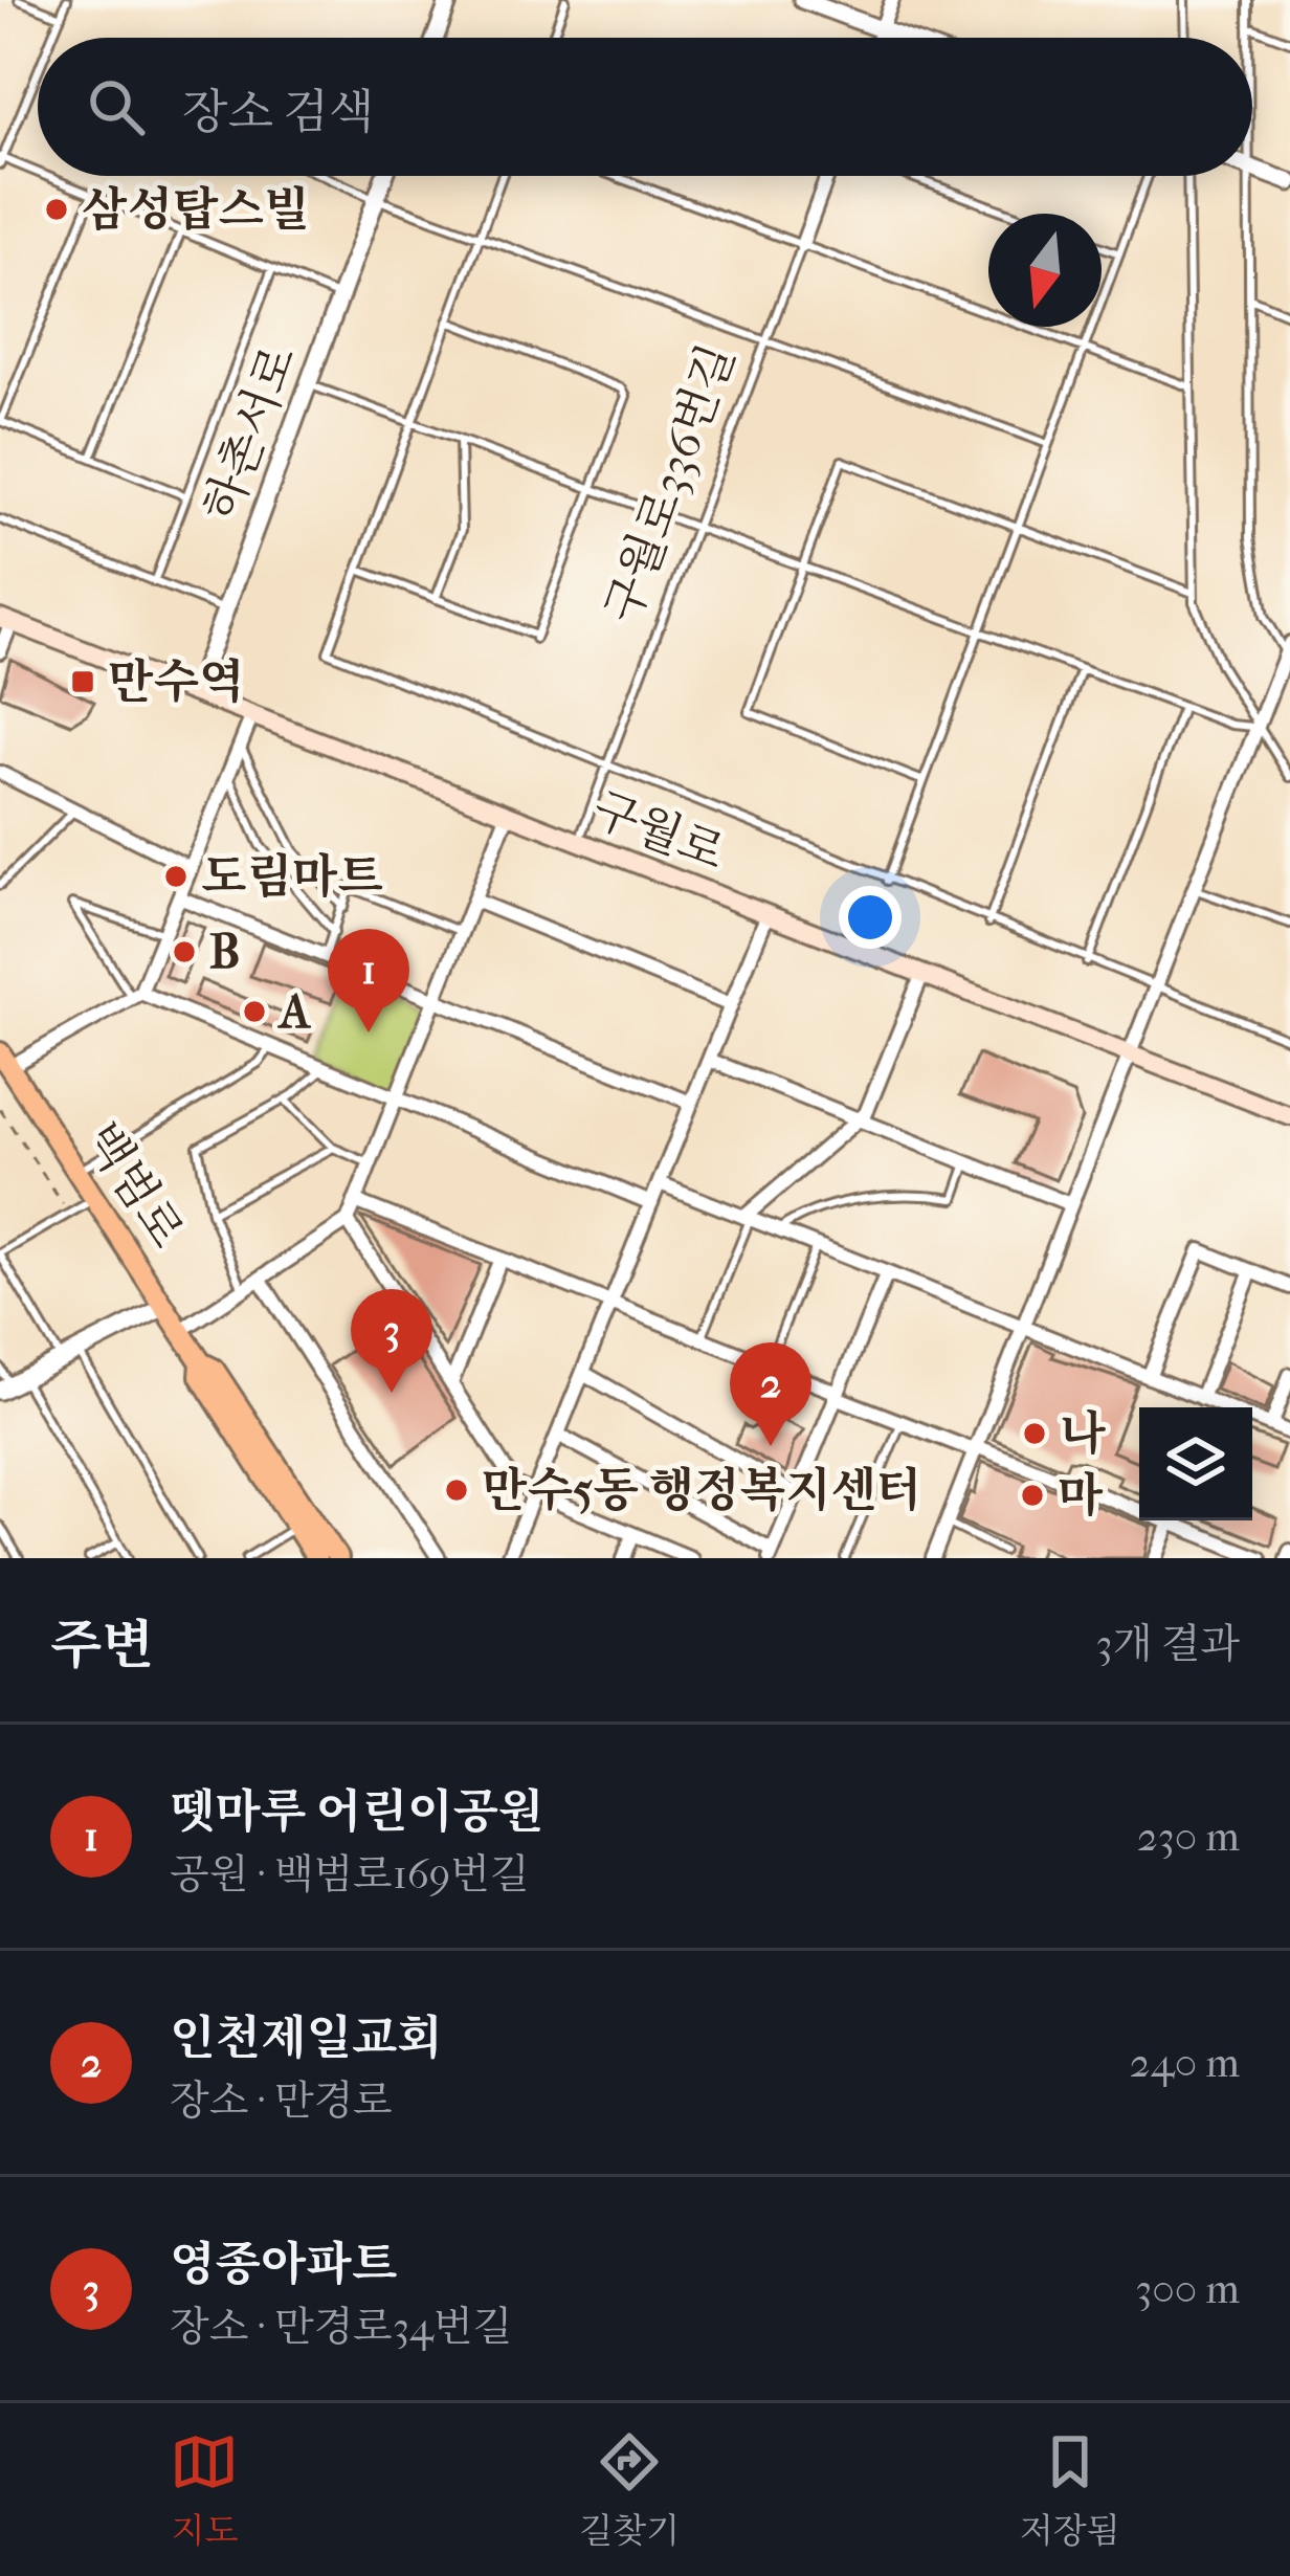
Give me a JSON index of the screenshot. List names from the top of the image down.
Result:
{
  "streets": {
    "main road": ["구월로", "백범로"],
    "street": ["하촌서로", "구월로336번길"]
  },
  "crossings": [
    ["하촌서로", "구월로"],
    ["구월로336번길", "구월로"]
  ],
  "places": {
    "other": [
      "삼성탑스빌",
      "도림마트",
      "B",
      "A",
      "나",
      "만수5동 행정복지센터",
      "마"
    ],
    "transit": ["만수역"]
  },
  "north": "bottom",
  "page": {
    "search": "장소 검색",
    "pins": ["1", "3", "2"],
    "heading": ["주변", "3개 결과"],
    "list": [
      {
        "mark": "1",
        "name": "뗏마루 어린이공원",
        "note": "공원 · 백범로169번길",
        "value": "230 m"
      },
      {
        "mark": "2",
        "name": "인천제일교회",
        "note": "장소 · 만경로",
        "value": "240 m"
      },
      {
        "mark": "3",
        "name": "영종아파트",
        "note": "장소 · 만경로34번길",
        "value": "300 m"
      }
    ],
    "nav": ["지도", "길찾기", "저장됨"]
  }
}
